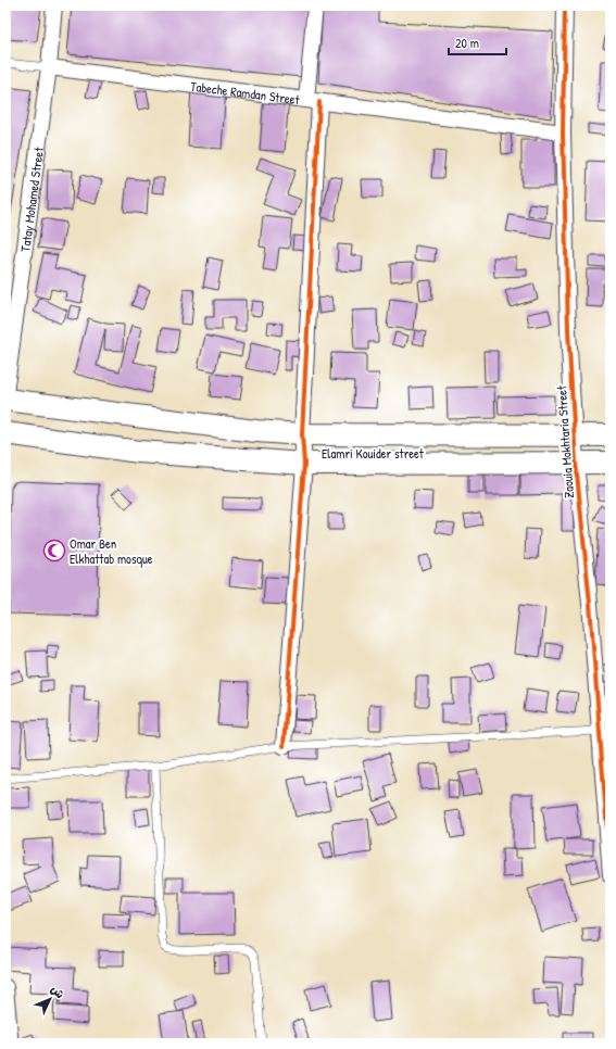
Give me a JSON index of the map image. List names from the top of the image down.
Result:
{
  "streets": {
    "street": [
      "Tabeche Ramdan Street",
      "Tatay Mohamed Street",
      "Zaouia Mokhtaria Street",
      "Elamri Kouider street"
    ]
  },
  "crossings": [
    ["Tabeche Ramdan Street", "Tatay Mohamed Street"],
    ["Tabeche Ramdan Street", "Zaouia Mokhtaria Street"],
    ["Zaouia Mokhtaria Street", "Elamri Kouider street"]
  ],
  "places": {
    "mosque": ["Omar Ben Elkhattab mosque"]
  },
  "scale_bar": "20 m",
  "north": "top right"
}
